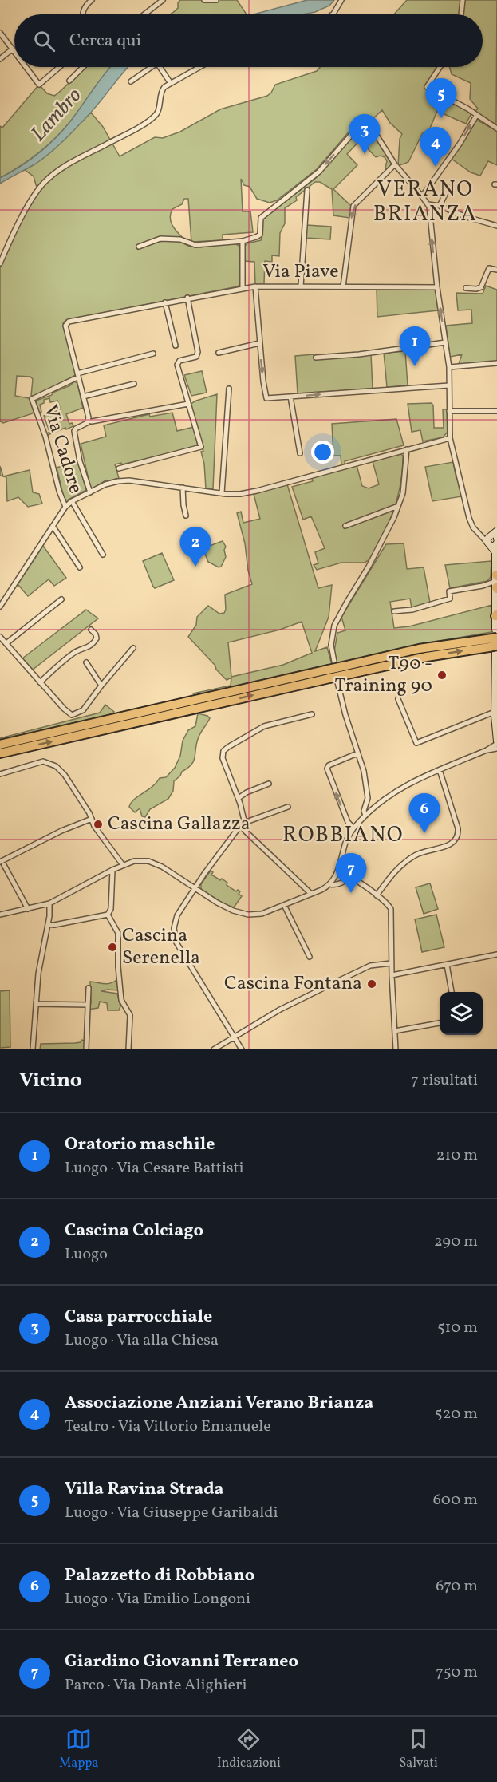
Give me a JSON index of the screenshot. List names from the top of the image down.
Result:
{
  "streets": {
    "street": ["Via Piave", "Via Cadore"]
  },
  "crossings": [
    ["Via Piave", "Via Cadore"]
  ],
  "districts": ["VERANO BRIANZA", "ROBBIANO"],
  "water": ["Lambro"],
  "places": [
    "T90 - Training 90",
    "Cascina Gallazza",
    "Cascina Serenella",
    "Cascina Fontana"
  ],
  "page": {
    "search": "Cerca qui",
    "pins": [
      "5",
      "3",
      "4",
      "1",
      "2",
      "6",
      "7"
    ],
    "heading": ["Vicino", "7 risultati"],
    "list": [
      {
        "mark": "1",
        "name": "Oratorio maschile",
        "note": "Luogo · Via Cesare Battisti",
        "value": "210 m"
      },
      {
        "mark": "2",
        "name": "Cascina Colciago",
        "note": "Luogo",
        "value": "290 m"
      },
      {
        "mark": "3",
        "name": "Casa parrocchiale",
        "note": "Luogo · Via alla Chiesa",
        "value": "510 m"
      },
      {
        "mark": "4",
        "name": "Associazione Anziani Verano Brianza",
        "note": "Teatro · Via Vittorio Emanuele",
        "value": "520 m"
      },
      {
        "mark": "5",
        "name": "Villa Ravina Strada",
        "note": "Luogo · Via Giuseppe Garibaldi",
        "value": "600 m"
      },
      {
        "mark": "6",
        "name": "Palazzetto di Robbiano",
        "note": "Luogo · Via Emilio Longoni",
        "value": "670 m"
      },
      {
        "mark": "7",
        "name": "Giardino Giovanni Terraneo",
        "note": "Parco · Via Dante Alighieri",
        "value": "750 m"
      }
    ],
    "nav": ["Mappa", "Indicazioni", "Salvati"]
  }
}
